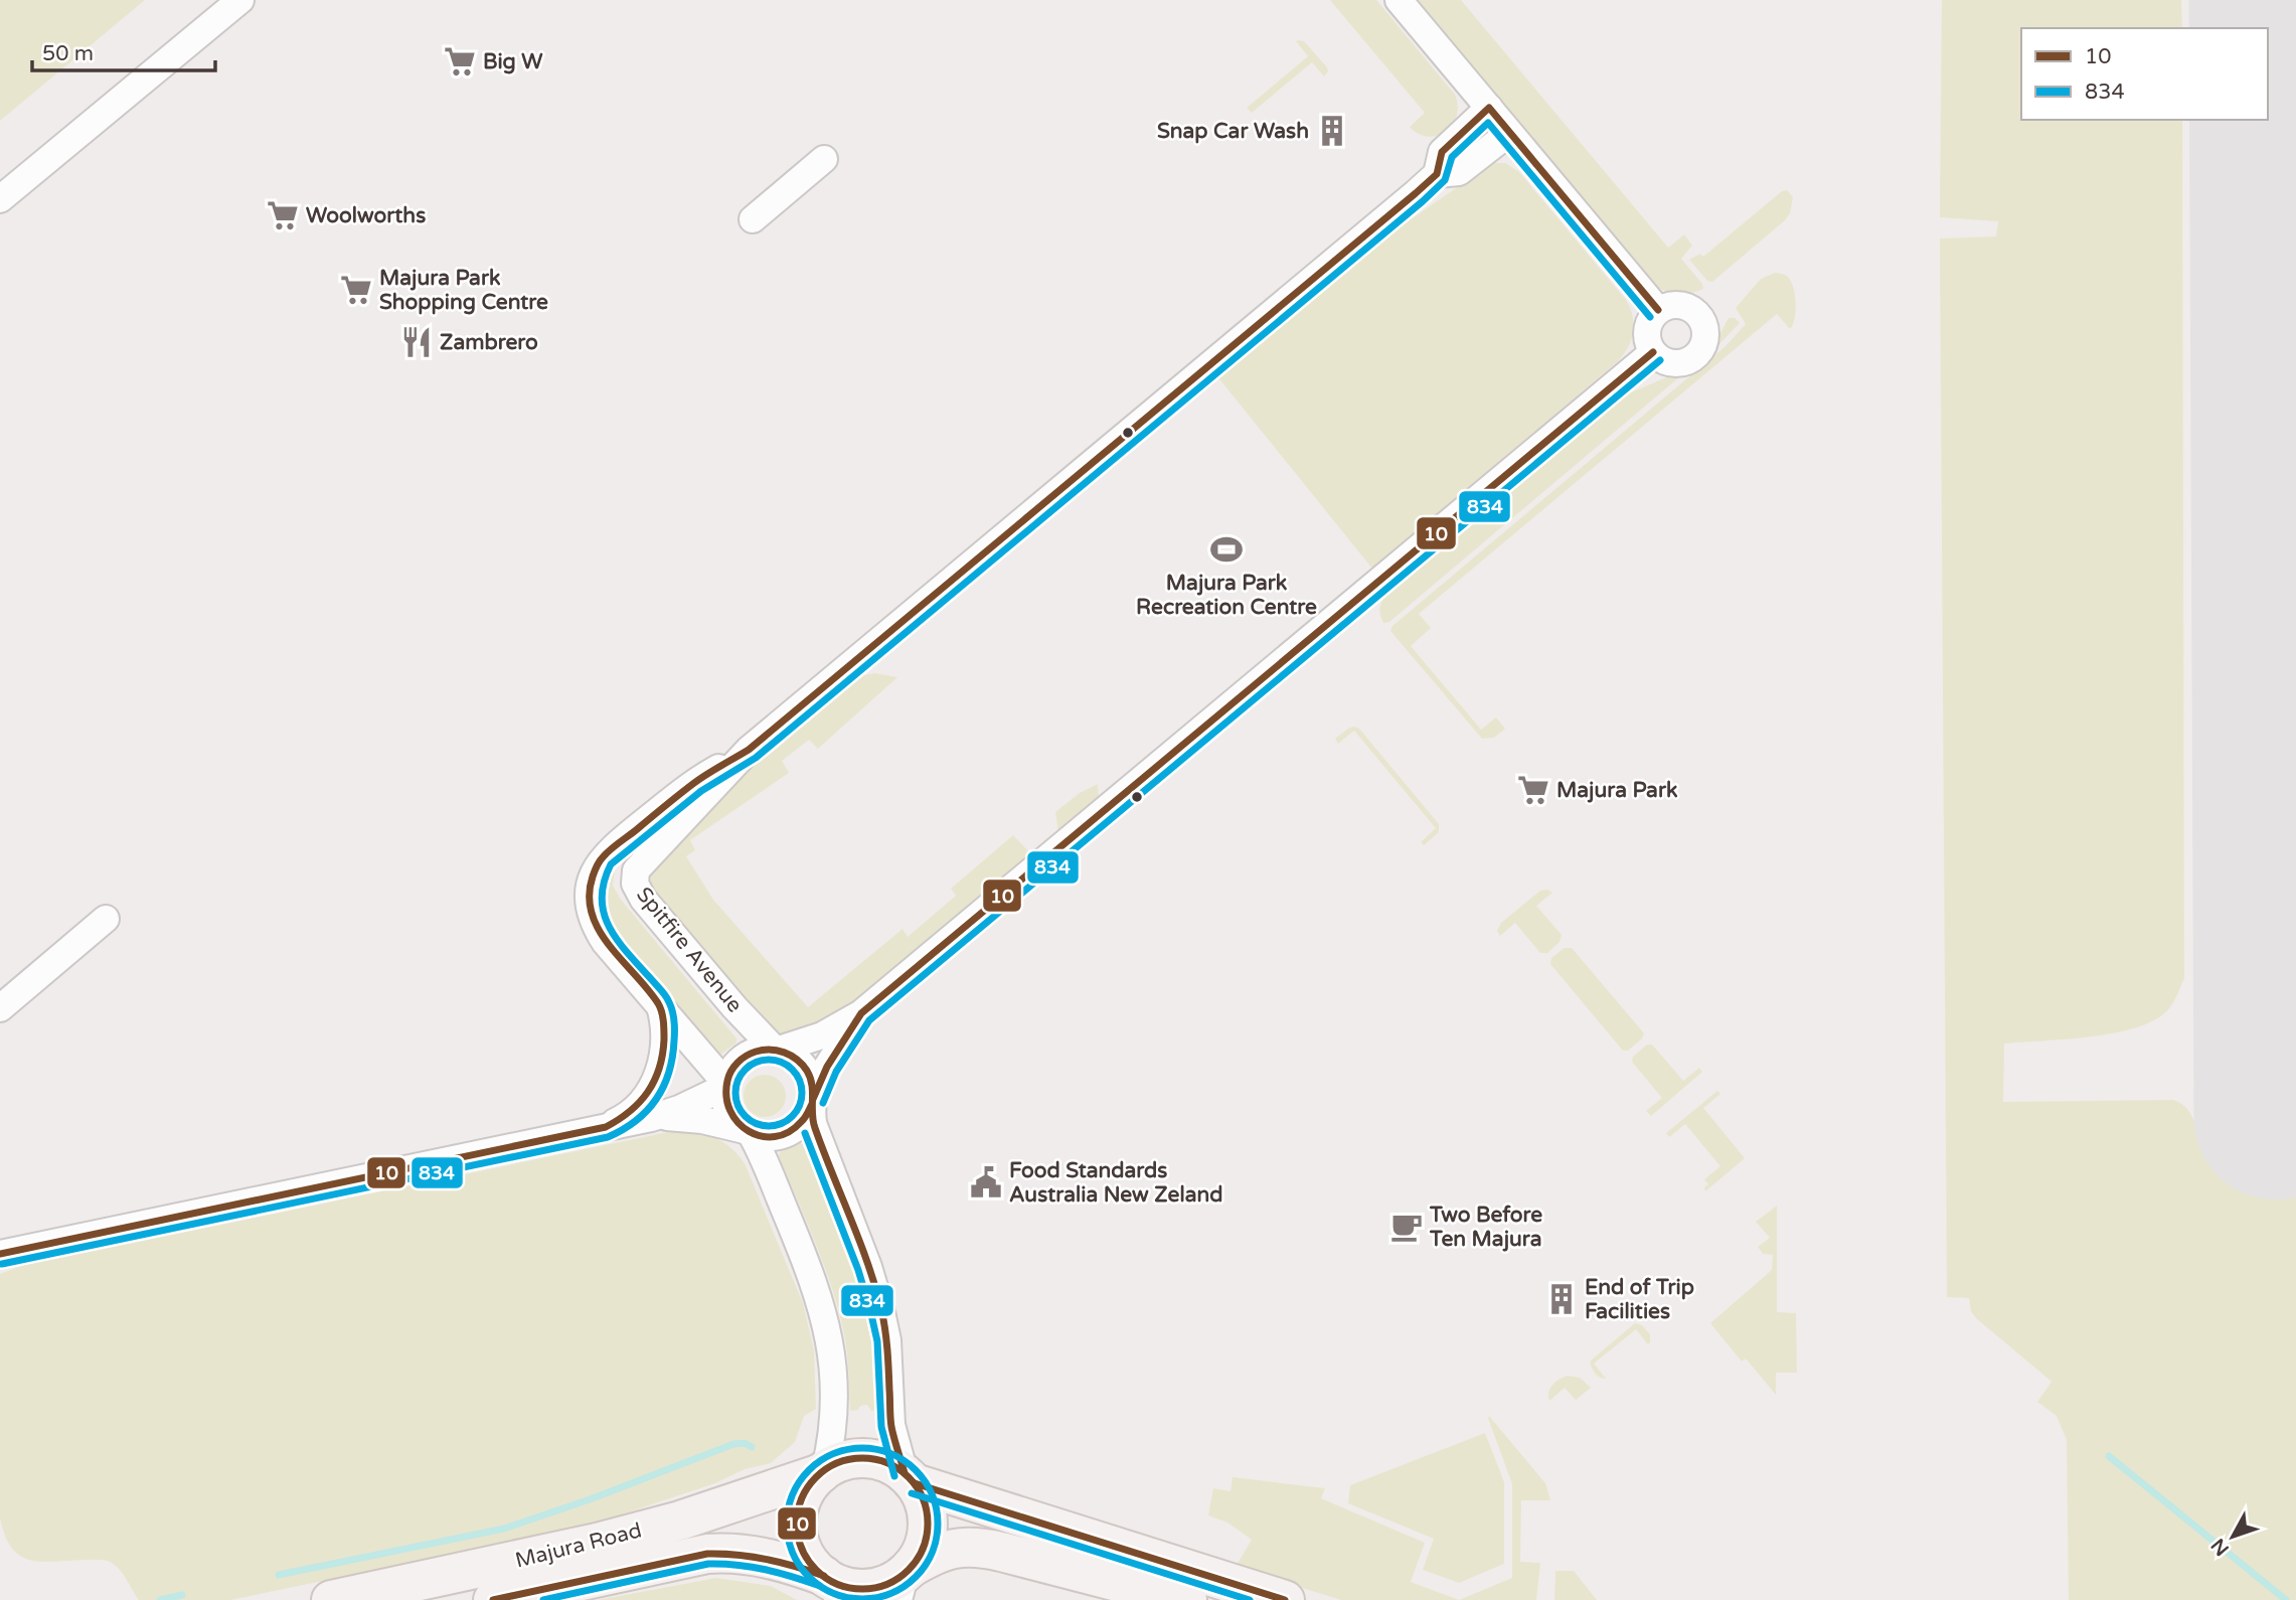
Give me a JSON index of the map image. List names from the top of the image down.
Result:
{
  "streets": {
    "main road": ["Majura Road"],
    "street": ["Spitfire Avenue"]
  },
  "places": {
    "supermarket": [
      "Big W",
      "Woolworths",
      "Majura Park Shopping Centre",
      "Majura Park"
    ],
    "building": ["Snap Car Wash", "End of Trip Facilities"],
    "restaurant": ["Zambrero"],
    "sports": ["Majura Park Recreation Centre"],
    "public building": ["Food Standards Australia New Zeland"],
    "cafe": ["Two Before Ten Majura"]
  },
  "lines": ["transit line 10", "transit line 834"],
  "legend": ["10", "834"],
  "scale_bar": "50 m",
  "north": "bottom left"
}
